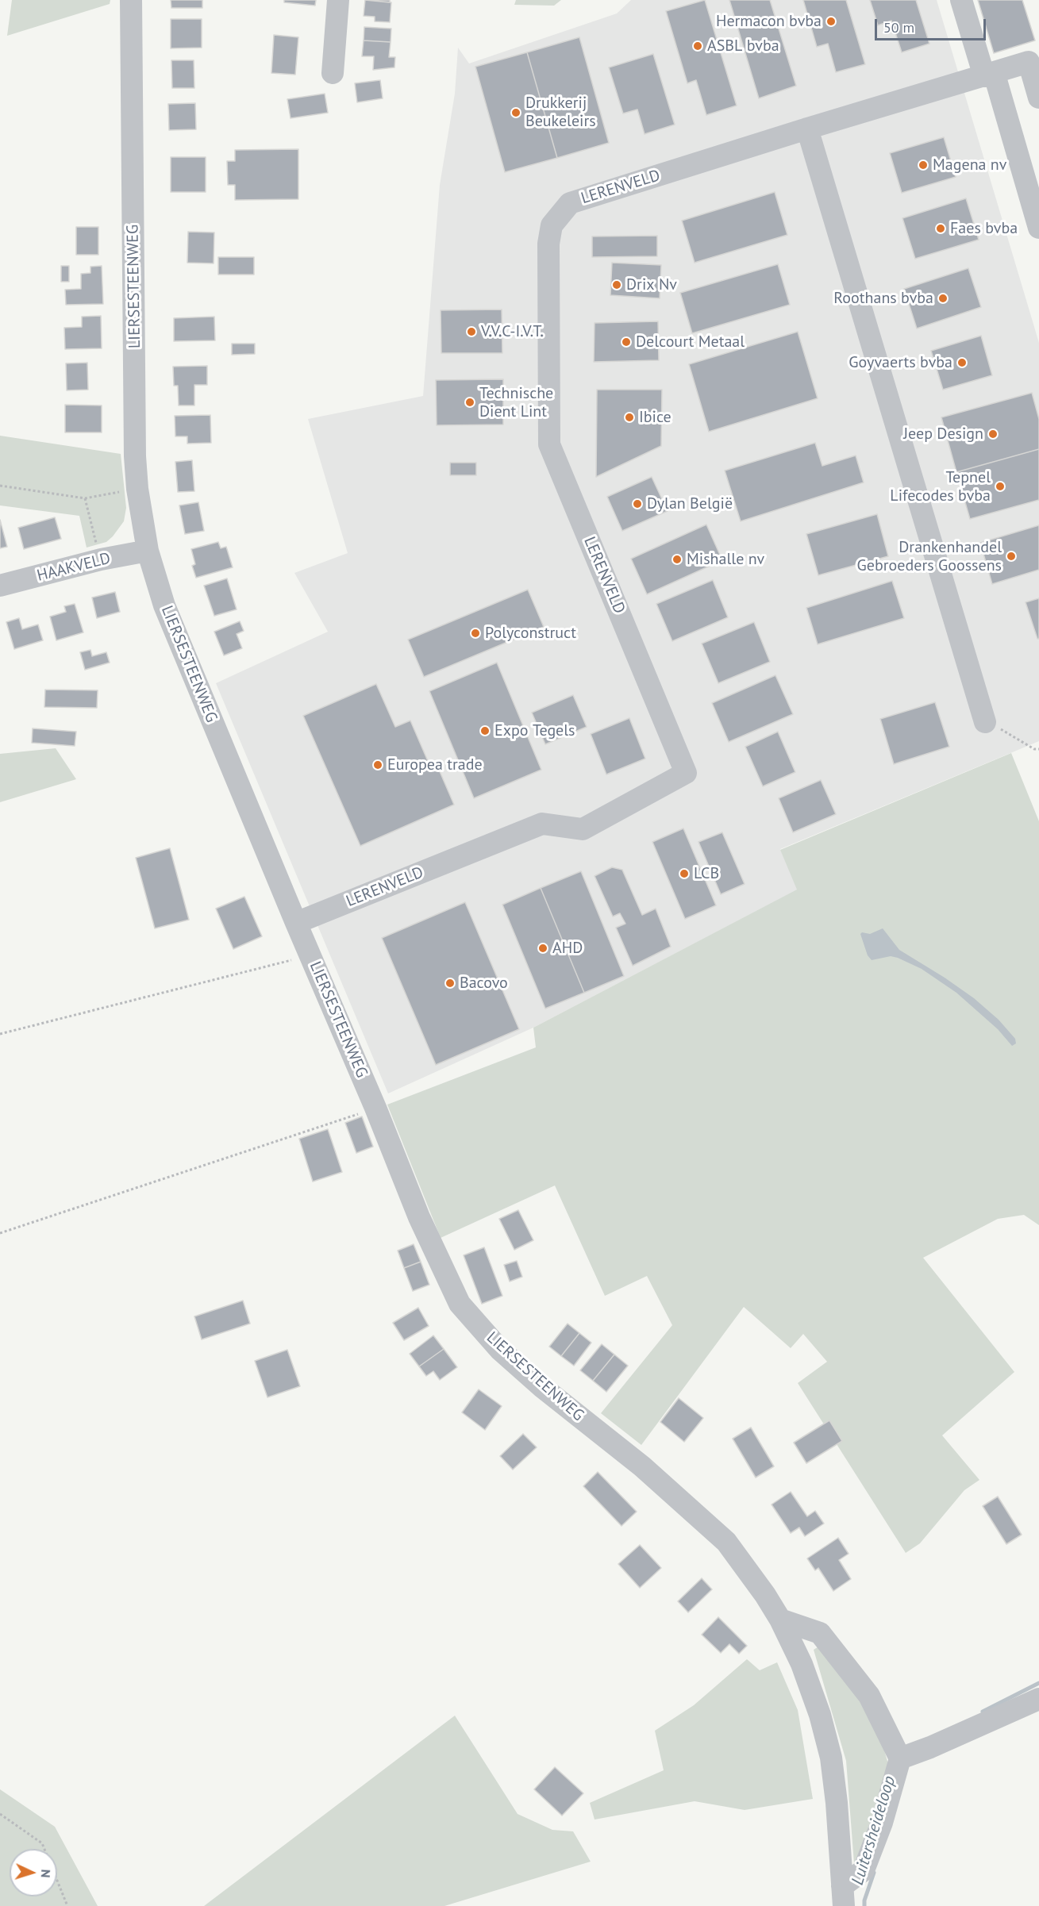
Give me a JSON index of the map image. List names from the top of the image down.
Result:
{
  "streets": {
    "street": ["LERENVELD", "LIERSESTEENWEG", "HAAKVELD"]
  },
  "crossings": [
    ["LERENVELD", "LIERSESTEENWEG"],
    ["LIERSESTEENWEG", "HAAKVELD"]
  ],
  "water": ["Luitersheideloop"],
  "places": [
    "Hermacon bvba",
    "ASBL bvba",
    "Drukkerij Beukeleirs",
    "Magena nv",
    "Faes bvba",
    "Drix Nv",
    "Roothans bvba",
    "V.V.C-I.V.T.",
    "Delcourt Metaal",
    "Goyvaerts bvba",
    "Technische Dient Lint",
    "Ibice",
    "Jeep Design",
    "Tepnel Lifecodes bvba",
    "Dylan België",
    "Drankenhandel Gebroeders Goossens",
    "Mishalle nv",
    "Polyconstruct",
    "Expo Tegels",
    "Europea trade",
    "LCB",
    "AHD",
    "Bacovo"
  ],
  "scale_bar": "50 m",
  "north": "right"
}
